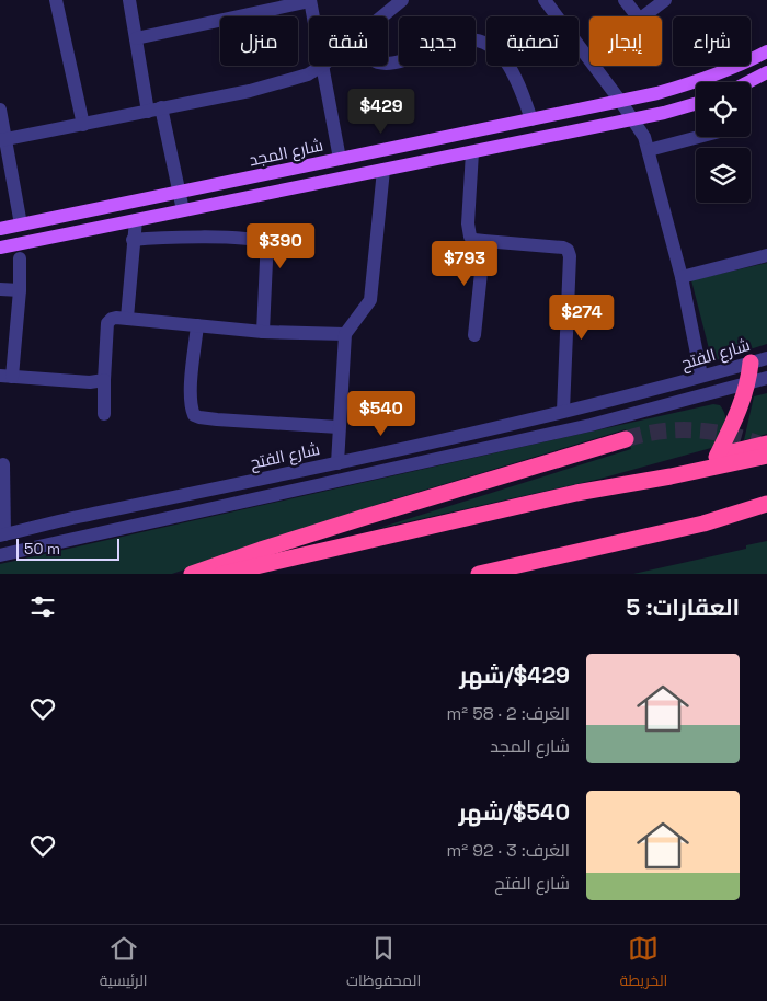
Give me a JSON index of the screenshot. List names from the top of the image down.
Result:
{
  "streets": {
    "main road": ["شارع المجد"],
    "street": ["شارع الفتح"]
  },
  "scale_bar": "50 m",
  "page": {
    "chip": [
      "شراء",
      "إيجار",
      "تصفية",
      "جديد",
      "شقة",
      "منزل"
    ],
    "price": [
      "$429",
      "$390",
      "$793",
      "$274",
      "$540"
    ],
    "scale": "50 m",
    "heading": "العقارات: 5",
    "list": [
      {
        "name": "$429/شهر",
        "note": "الغرف: 2 · 58 m² · شارع المجد"
      },
      {
        "name": "$540/شهر",
        "note": "الغرف: 3 · 92 m² · شارع الفتح"
      }
    ],
    "tabs": ["الخريطة", "المحفوظات", "الرئيسية"]
  }
}
